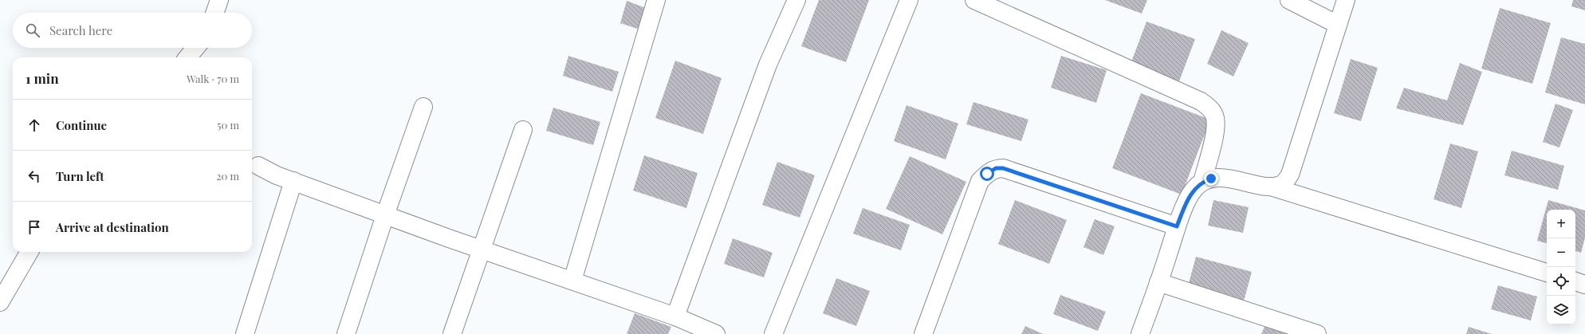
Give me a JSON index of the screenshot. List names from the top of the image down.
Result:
{
  "page": {
    "search": "Search here",
    "heading": ["1 min", "Walk · 70 m"],
    "list": [
      ["Continue", "50 m"],
      ["Turn left", "20 m"],
      "Arrive at destination"
    ],
    "map_buttons": ["+", "−"]
  }
}
